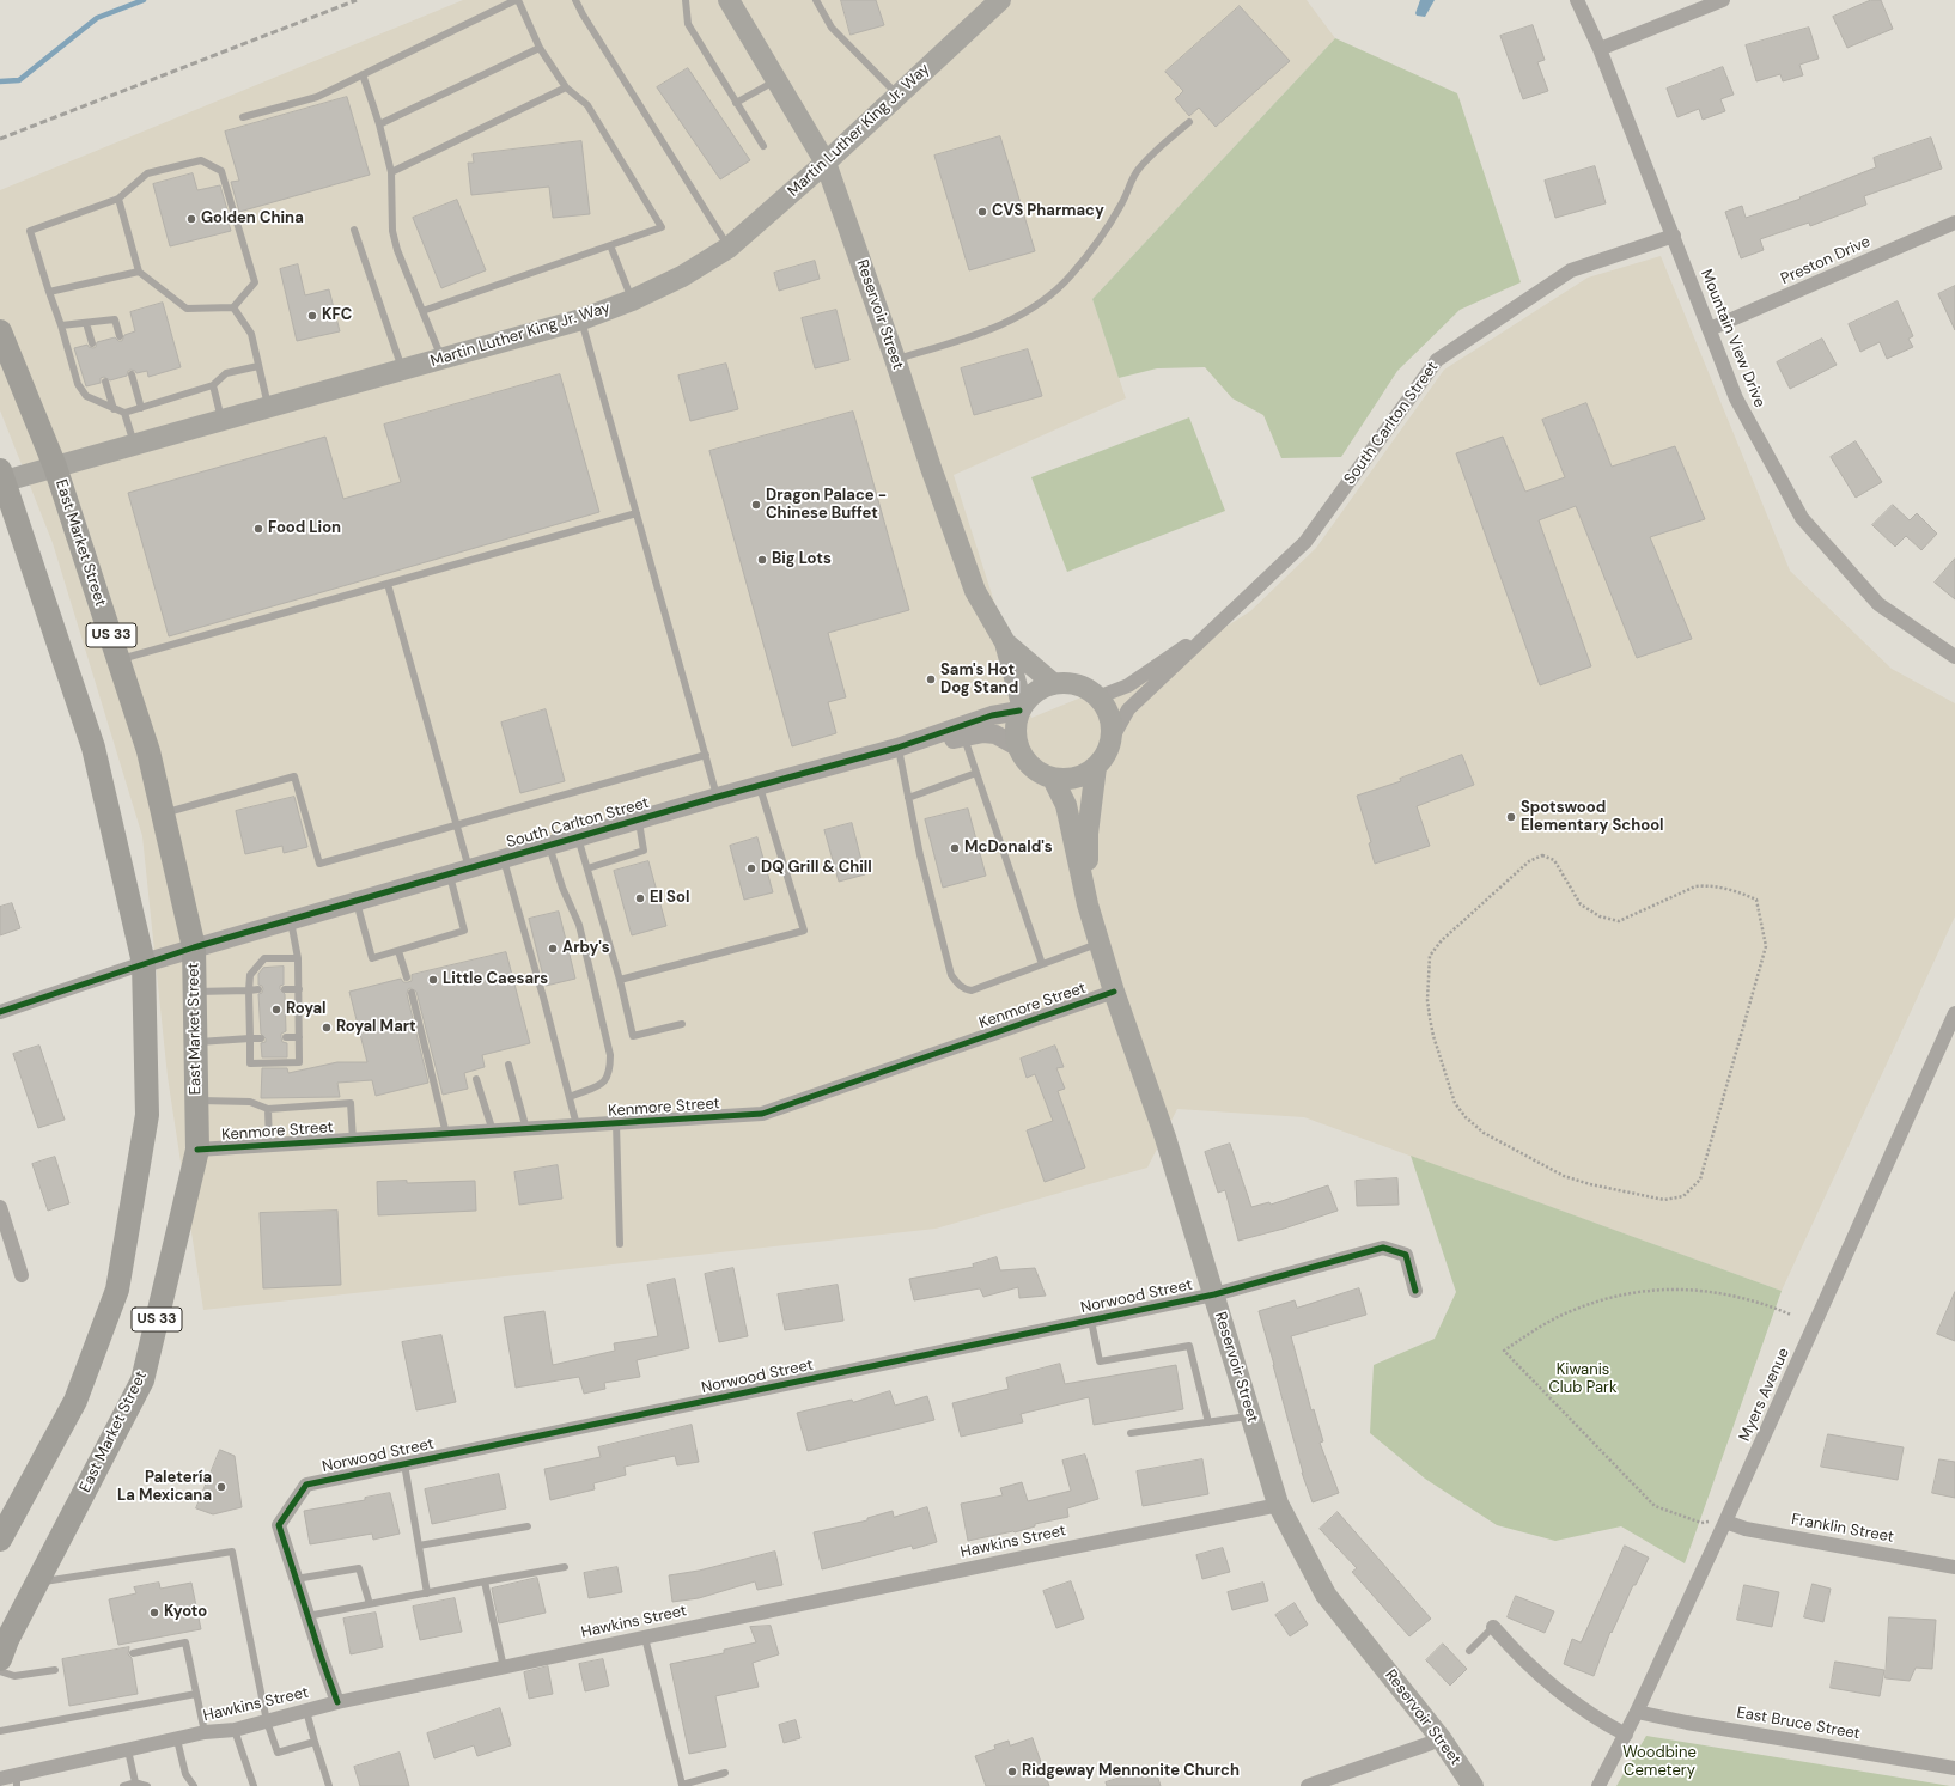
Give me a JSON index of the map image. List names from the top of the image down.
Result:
{
  "streets": {
    "main road": [
      "Martin Luther King Jr. Way",
      "Reservoir Street",
      "East Market Street",
      "US 33"
    ],
    "street": [
      "Preston Drive",
      "Mountain View Drive",
      "South Carlton Street",
      "Kenmore Street",
      "Norwood Street",
      "Myers Avenue",
      "Franklin Street",
      "Hawkins Street",
      "East Bruce Street"
    ]
  },
  "crossings": [
    ["Martin Luther King Jr. Way", "Reservoir Street"],
    ["Martin Luther King Jr. Way", "East Market Street"],
    ["Martin Luther King Jr. Way", "US 33"],
    ["Preston Drive", "Mountain View Drive"],
    ["Reservoir Street", "South Carlton Street"],
    ["Reservoir Street", "Kenmore Street"],
    ["Reservoir Street", "Norwood Street"],
    ["Reservoir Street", "Hawkins Street"],
    ["Mountain View Drive", "South Carlton Street"],
    ["South Carlton Street", "East Market Street"],
    ["South Carlton Street", "US 33"],
    ["East Market Street", "Kenmore Street"],
    ["Norwood Street", "Hawkins Street"],
    ["Myers Avenue", "Franklin Street"],
    ["Myers Avenue", "East Bruce Street"]
  ],
  "parks": ["Kiwanis Club Park", "Woodbine Cemetery"],
  "places": [
    "CVS Pharmacy",
    "Golden China",
    "KFC",
    "Dragon Palace - Chinese Buffet",
    "Food Lion",
    "Big Lots",
    "Sam's Hot Dog Stand",
    "Spotswood Elementary School",
    "McDonald's",
    "DQ Grill & Chill",
    "El Sol",
    "Arby's",
    "Little Caesars",
    "Royal",
    "Royal Mart",
    "Paletería La Mexicana",
    "Kyoto",
    "Ridgeway Mennonite Church"
  ]
}
